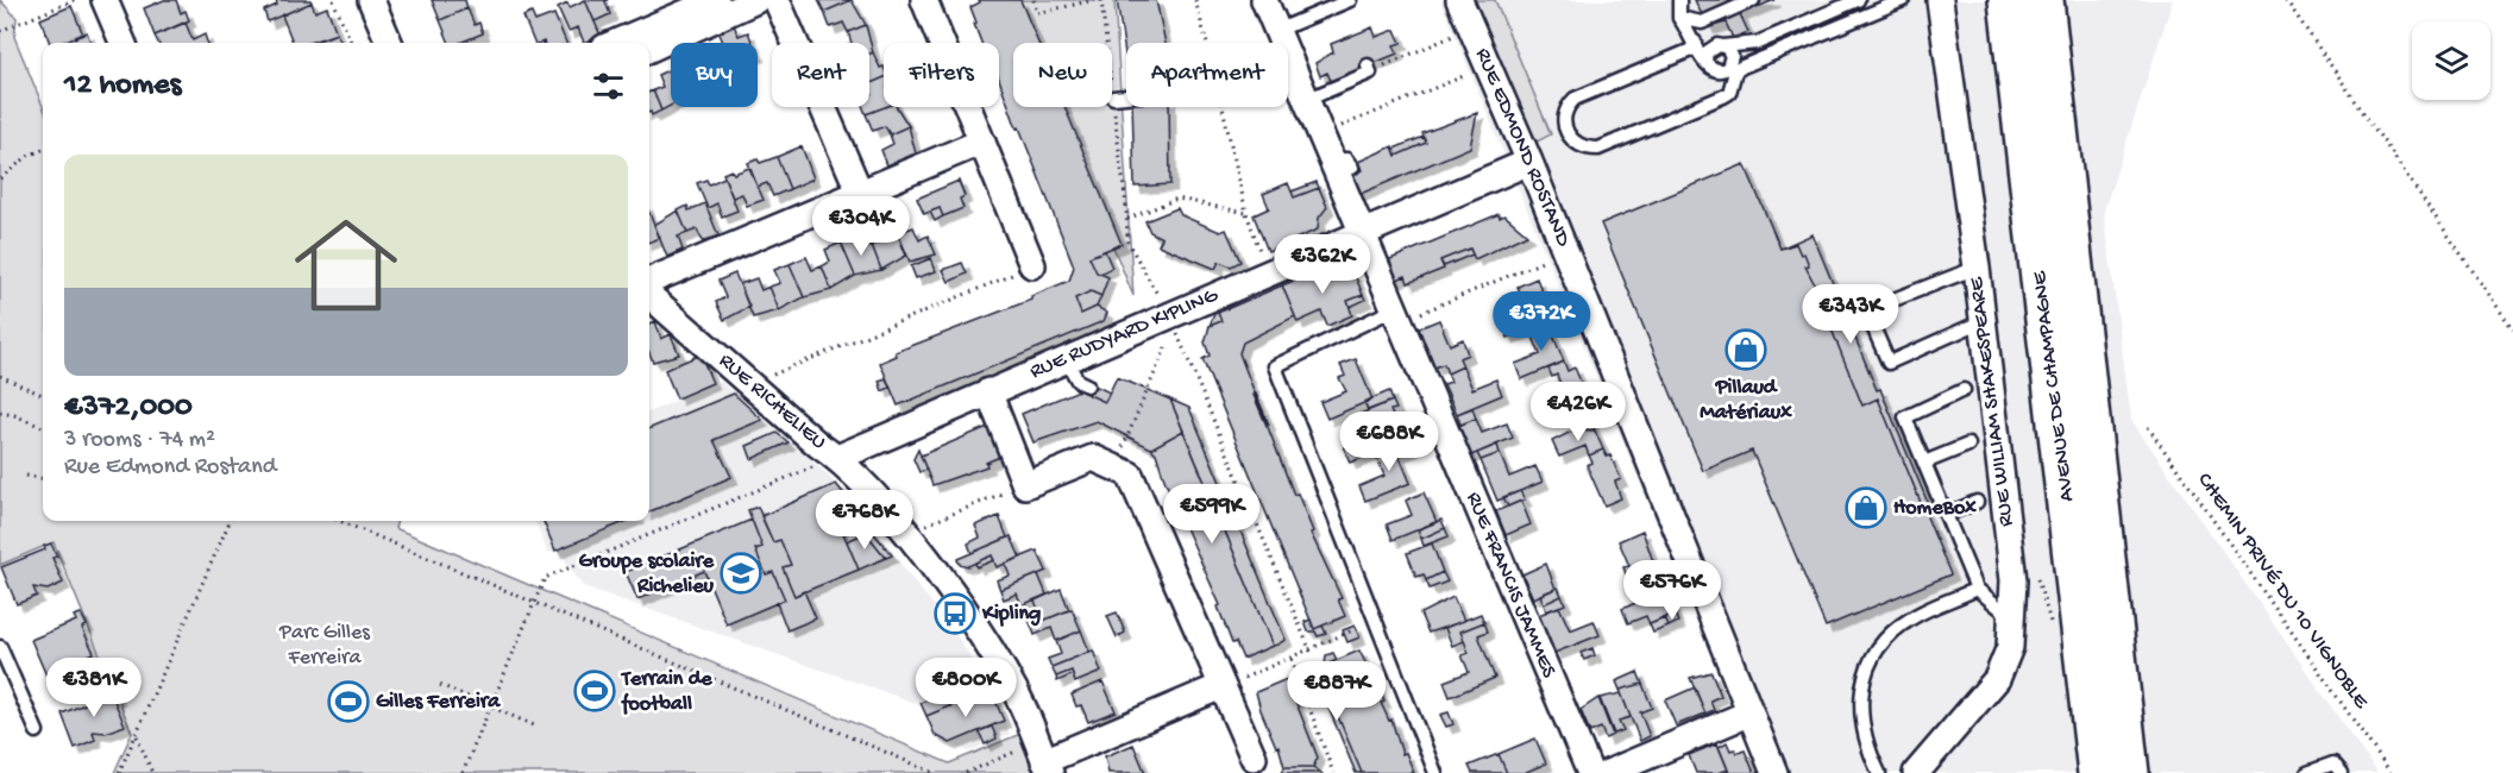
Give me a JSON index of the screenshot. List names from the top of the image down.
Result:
{
  "streets": {
    "main road": ["AVENUE DE CHAMPAGNE"],
    "street": [
      "RUE EDMOND ROSTAND",
      "RUE RUDYARD KIPLING",
      "RUE RICHELIEU",
      "RUE WILLIAM SHAKESPEARE",
      "RUE FRANCIS JAMMES"
    ],
    "path": ["CHEMIN PRIVÉ DU 10 VIGNOBLE"]
  },
  "crossings": [
    ["RUE EDMOND ROSTAND", "RUE RUDYARD KIPLING"],
    ["RUE RUDYARD KIPLING", "RUE RICHELIEU"],
    ["RUE RUDYARD KIPLING", "RUE FRANCIS JAMMES"]
  ],
  "parks": ["Parc Gilles Ferreira"],
  "places": {
    "shop": ["Pillaud Matériaux", "HomeBox"],
    "school or university": ["Groupe scolaire Richelieu"],
    "bus stop": ["Kipling"],
    "sports": ["Terrain de football", "Gilles Ferreira"]
  },
  "page": {
    "chip": [
      "Buy",
      "Rent",
      "Filters",
      "New",
      "Apartment"
    ],
    "heading": "12 homes",
    "list": [
      {
        "name": "€372,000",
        "note": "3 rooms · 74 m² · Rue Edmond Rostand"
      }
    ],
    "price": [
      "€304K",
      "€362K",
      "€343K",
      "€372K",
      "€426K",
      "€688K",
      "€599K",
      "€768K",
      "€576K",
      "€381K",
      "€800K",
      "€887K"
    ]
  }
}
